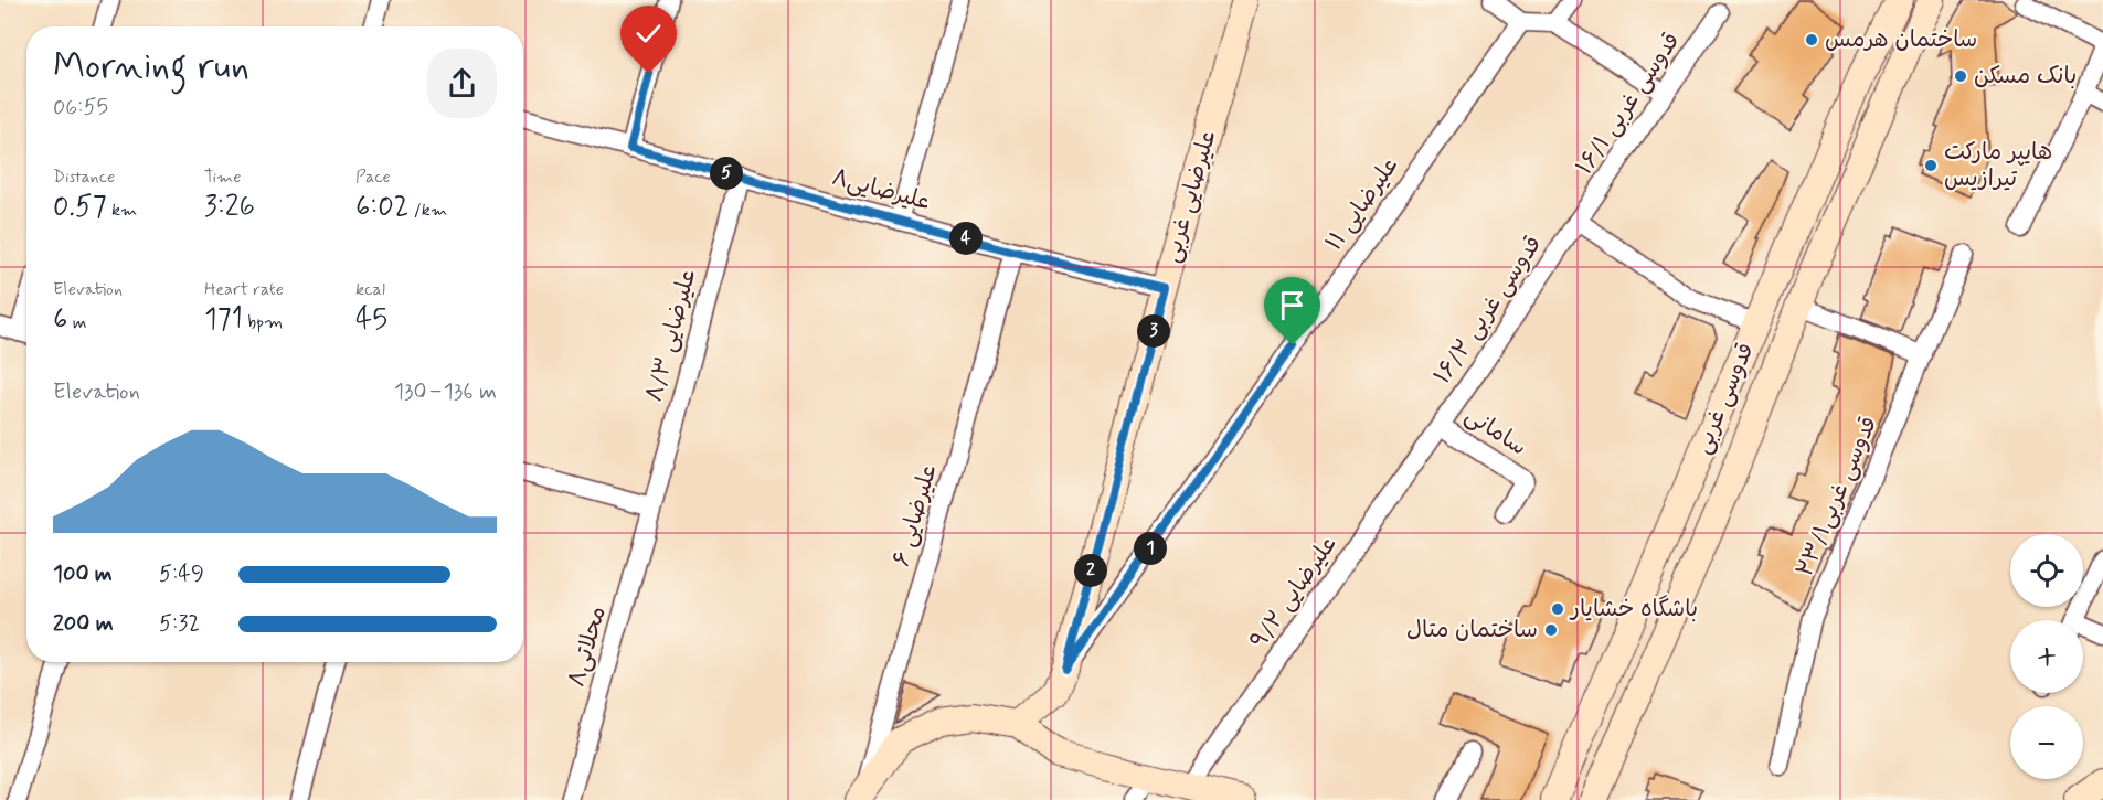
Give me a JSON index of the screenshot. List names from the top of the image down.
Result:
{
  "streets": {
    "main road": ["علیرضایی غربی", "قدوسی غربی"],
    "street": [
      "۱۶/۱ قدوسی غربی",
      "علیرضایی۸",
      "۱۱ علیرضایی",
      "۱۶/۲ قدوسی غربی",
      "۸/۳ علیرضایی",
      "سامانی",
      "قدوسی غربی۲۳/۱",
      "۶ علیرضایی",
      "۹/۲ علیرضایی",
      "محلاتی۸"
    ]
  },
  "crossings": [
    ["۱۶/۱ قدوسی غربی", "۱۶/۲ قدوسی غربی"],
    ["علیرضایی۸", "علیرضایی غربی"],
    ["علیرضایی۸", "۸/۳ علیرضایی"],
    ["علیرضایی۸", "۶ علیرضایی"],
    ["علیرضایی غربی", "۱۱ علیرضایی"],
    ["۱۶/۲ قدوسی غربی", "سامانی"],
    ["۱۶/۲ قدوسی غربی", "۹/۲ علیرضایی"],
    ["۸/۳ علیرضایی", "محلاتی۸"],
    ["سامانی", "۹/۲ علیرضایی"]
  ],
  "places": [
    "ساختمان هرمس",
    "بانک مسکن",
    "هایپر مارکت تیرازیس",
    "باشگاه خشایار",
    "ساختمان متال"
  ],
  "page": {
    "heading": ["Morning run", "06:55"],
    "stats": [
      ["Distance", "0.57 km"],
      ["Time", "3:26"],
      ["Pace", "6:02 /km"],
      ["Elevation", "6 m"],
      ["Heart rate", "171 bpm"],
      ["kcal", "45"]
    ],
    "pins": [
      "5",
      "4",
      "3",
      "1",
      "2"
    ],
    "chart": ["Elevation", "130–136 m"],
    "map_buttons": ["+", "−"],
    "list": [
      {
        "name": "100 m",
        "note": "5:49"
      },
      {
        "name": "200 m",
        "note": "5:32"
      }
    ]
  }
}
